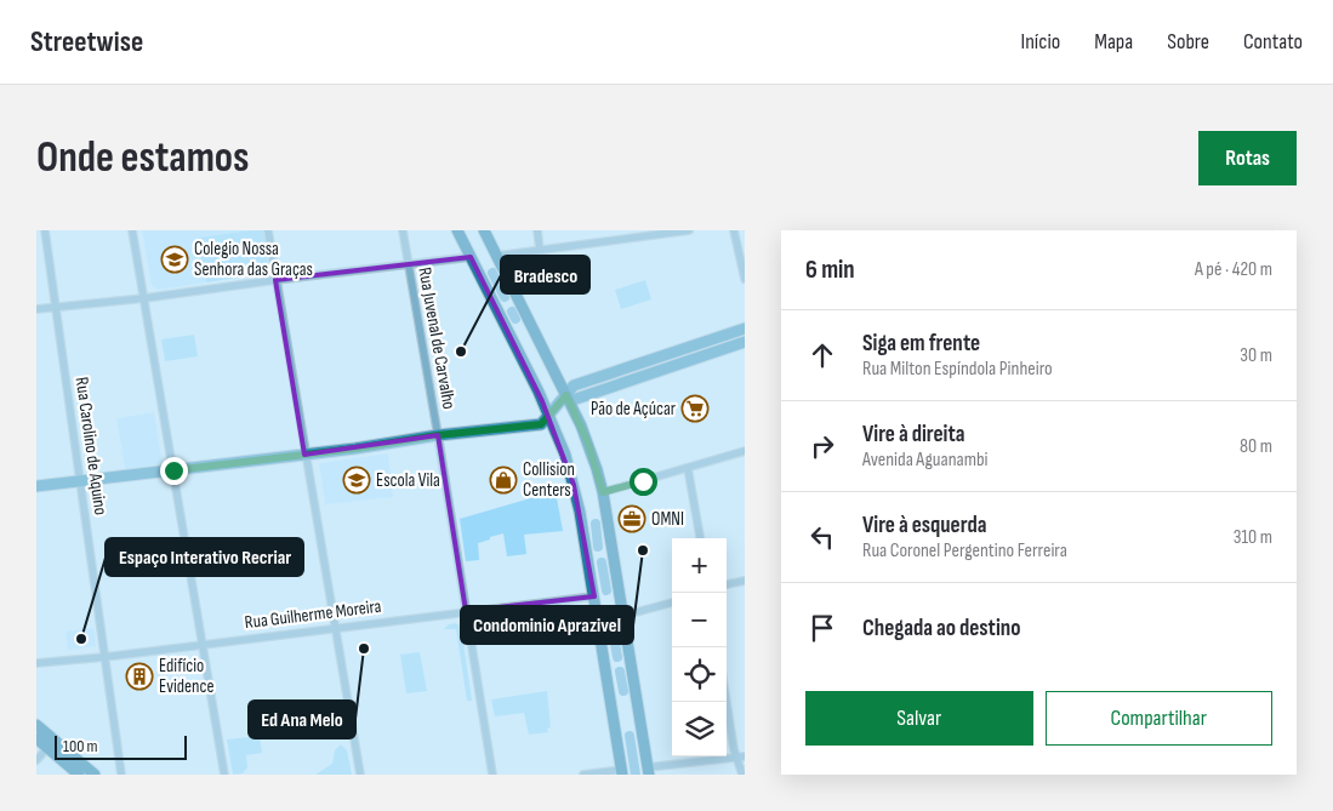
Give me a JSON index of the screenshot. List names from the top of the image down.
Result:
{
  "streets": {
    "street": ["Rua Juvenal de Carvalho", "Rua Carolino de Aquino", "Rua Guilherme Moreira"]
  },
  "crossings": [
    ["Rua Juvenal de Carvalho", "Rua Guilherme Moreira"],
    ["Rua Carolino de Aquino", "Rua Guilherme Moreira"]
  ],
  "places": {
    "school or university": ["Colegio Nossa Senhora das Graças", "Escola Vila"],
    "other": [
      "Bradesco",
      "Condominio Aprazivel",
      "Espaço Interativo Recriar",
      "Ed Ana Melo"
    ],
    "supermarket": ["Pão de Açúcar"],
    "shop": ["Collision Centers"],
    "office": ["OMNI"],
    "building": ["Edifício Evidence"]
  },
  "scale_bar": "100 m",
  "page": {
    "header": "Streetwise",
    "nav": [
      "Início",
      "Mapa",
      "Sobre",
      "Contato"
    ],
    "buttons": [
      "Rotas",
      ["Salvar", "Compartilhar"]
    ],
    "title": "Onde estamos",
    "heading": ["6 min", "A pé · 420 m"],
    "list": [
      ["Siga em frente", "Rua Milton Espíndola Pinheiro", "30 m"],
      ["Vire à direita", "Avenida Aguanambi", "80 m"],
      ["Vire à esquerda", "Rua Coronel Pergentino Ferreira", "310 m"],
      "Chegada ao destino"
    ],
    "map_buttons": ["+", "−"],
    "scale": "100 m"
  }
}
